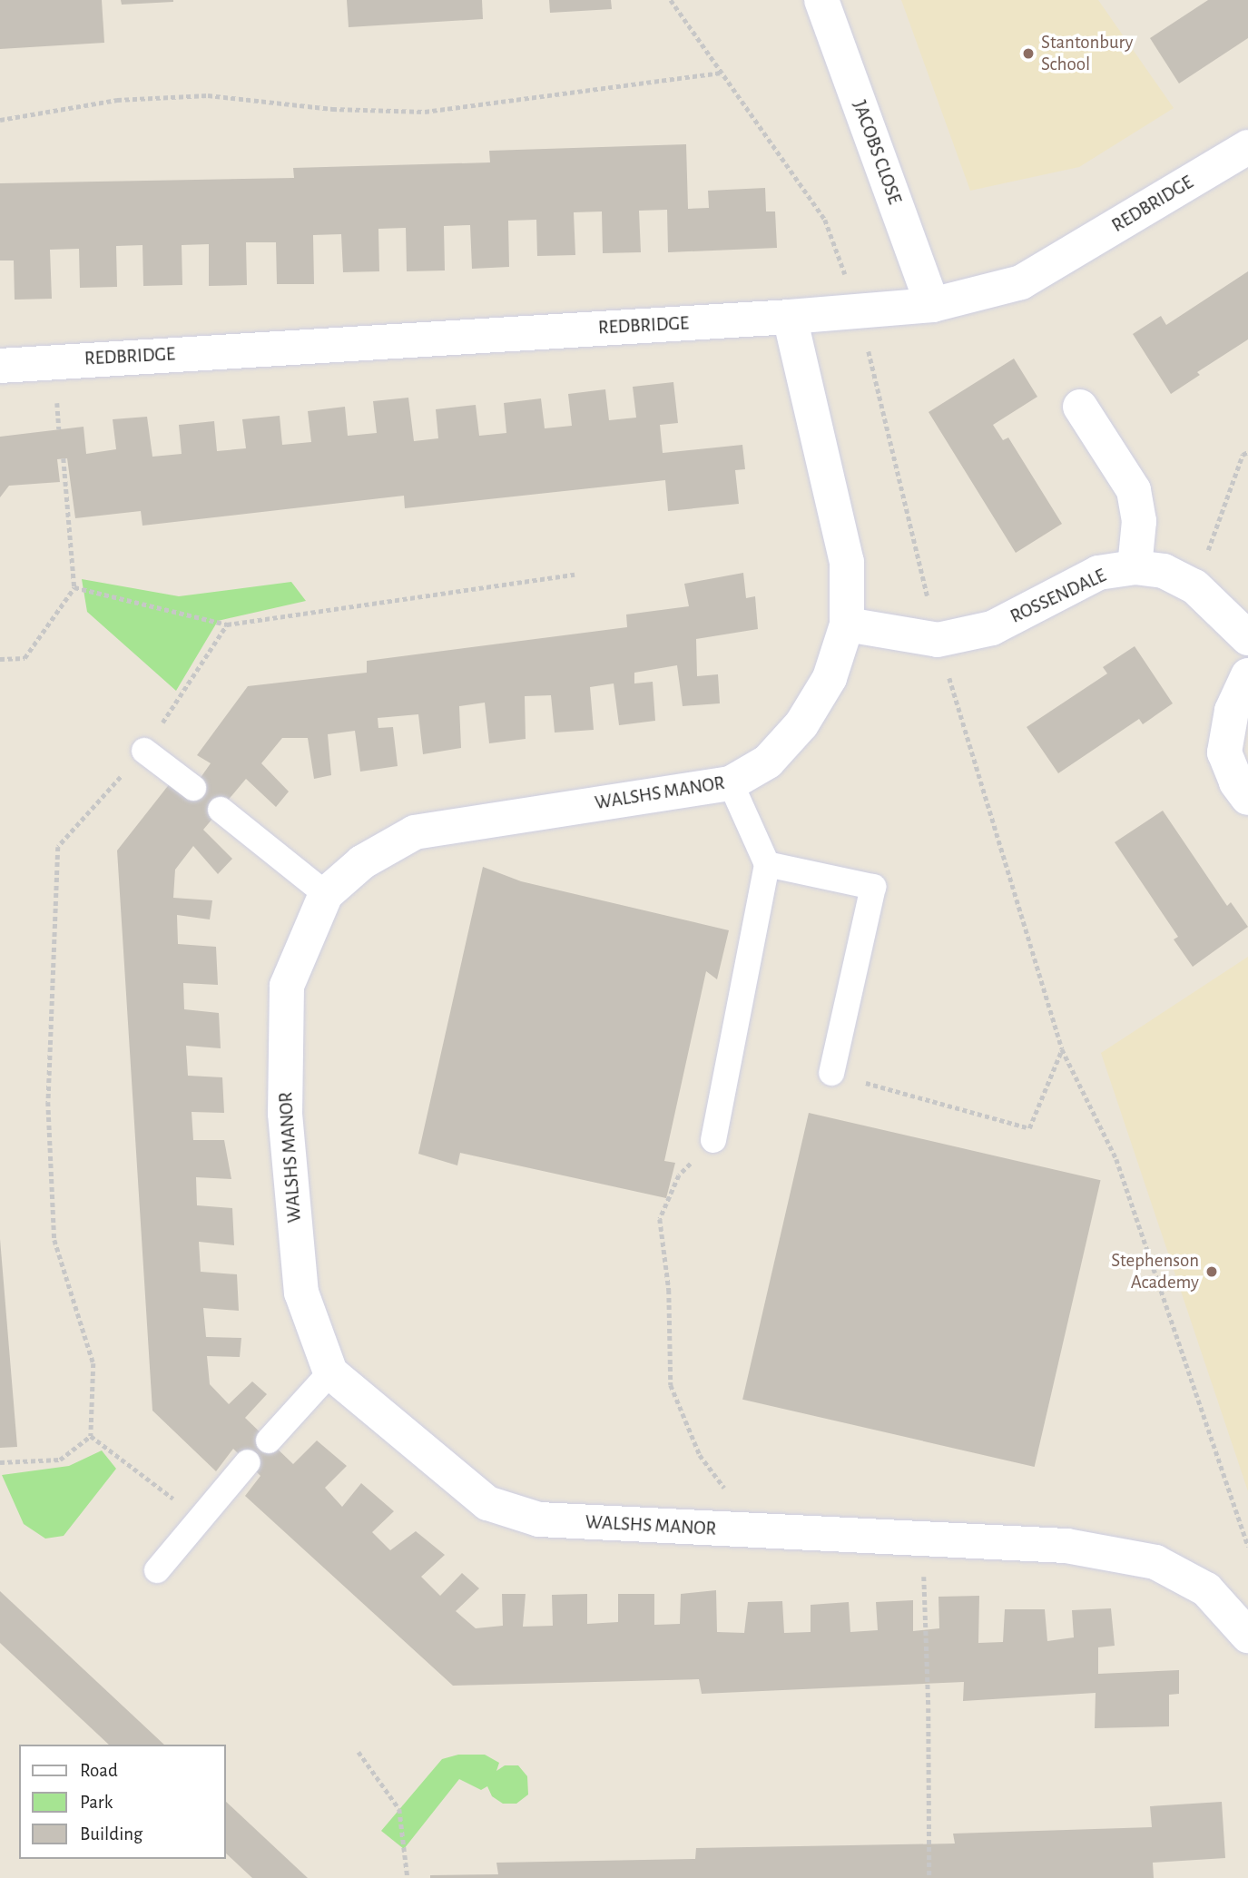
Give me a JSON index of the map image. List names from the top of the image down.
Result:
{
  "streets": {
    "street": [
      "JACOBS CLOSE",
      "REDBRIDGE",
      "ROSSENDALE",
      "WALSHS MANOR"
    ]
  },
  "crossings": [
    ["JACOBS CLOSE", "REDBRIDGE"],
    ["REDBRIDGE", "WALSHS MANOR"],
    ["ROSSENDALE", "WALSHS MANOR"]
  ],
  "places": ["Stantonbury School", "Stephenson Academy"],
  "legend": ["Road", "Park", "Building"]
}
